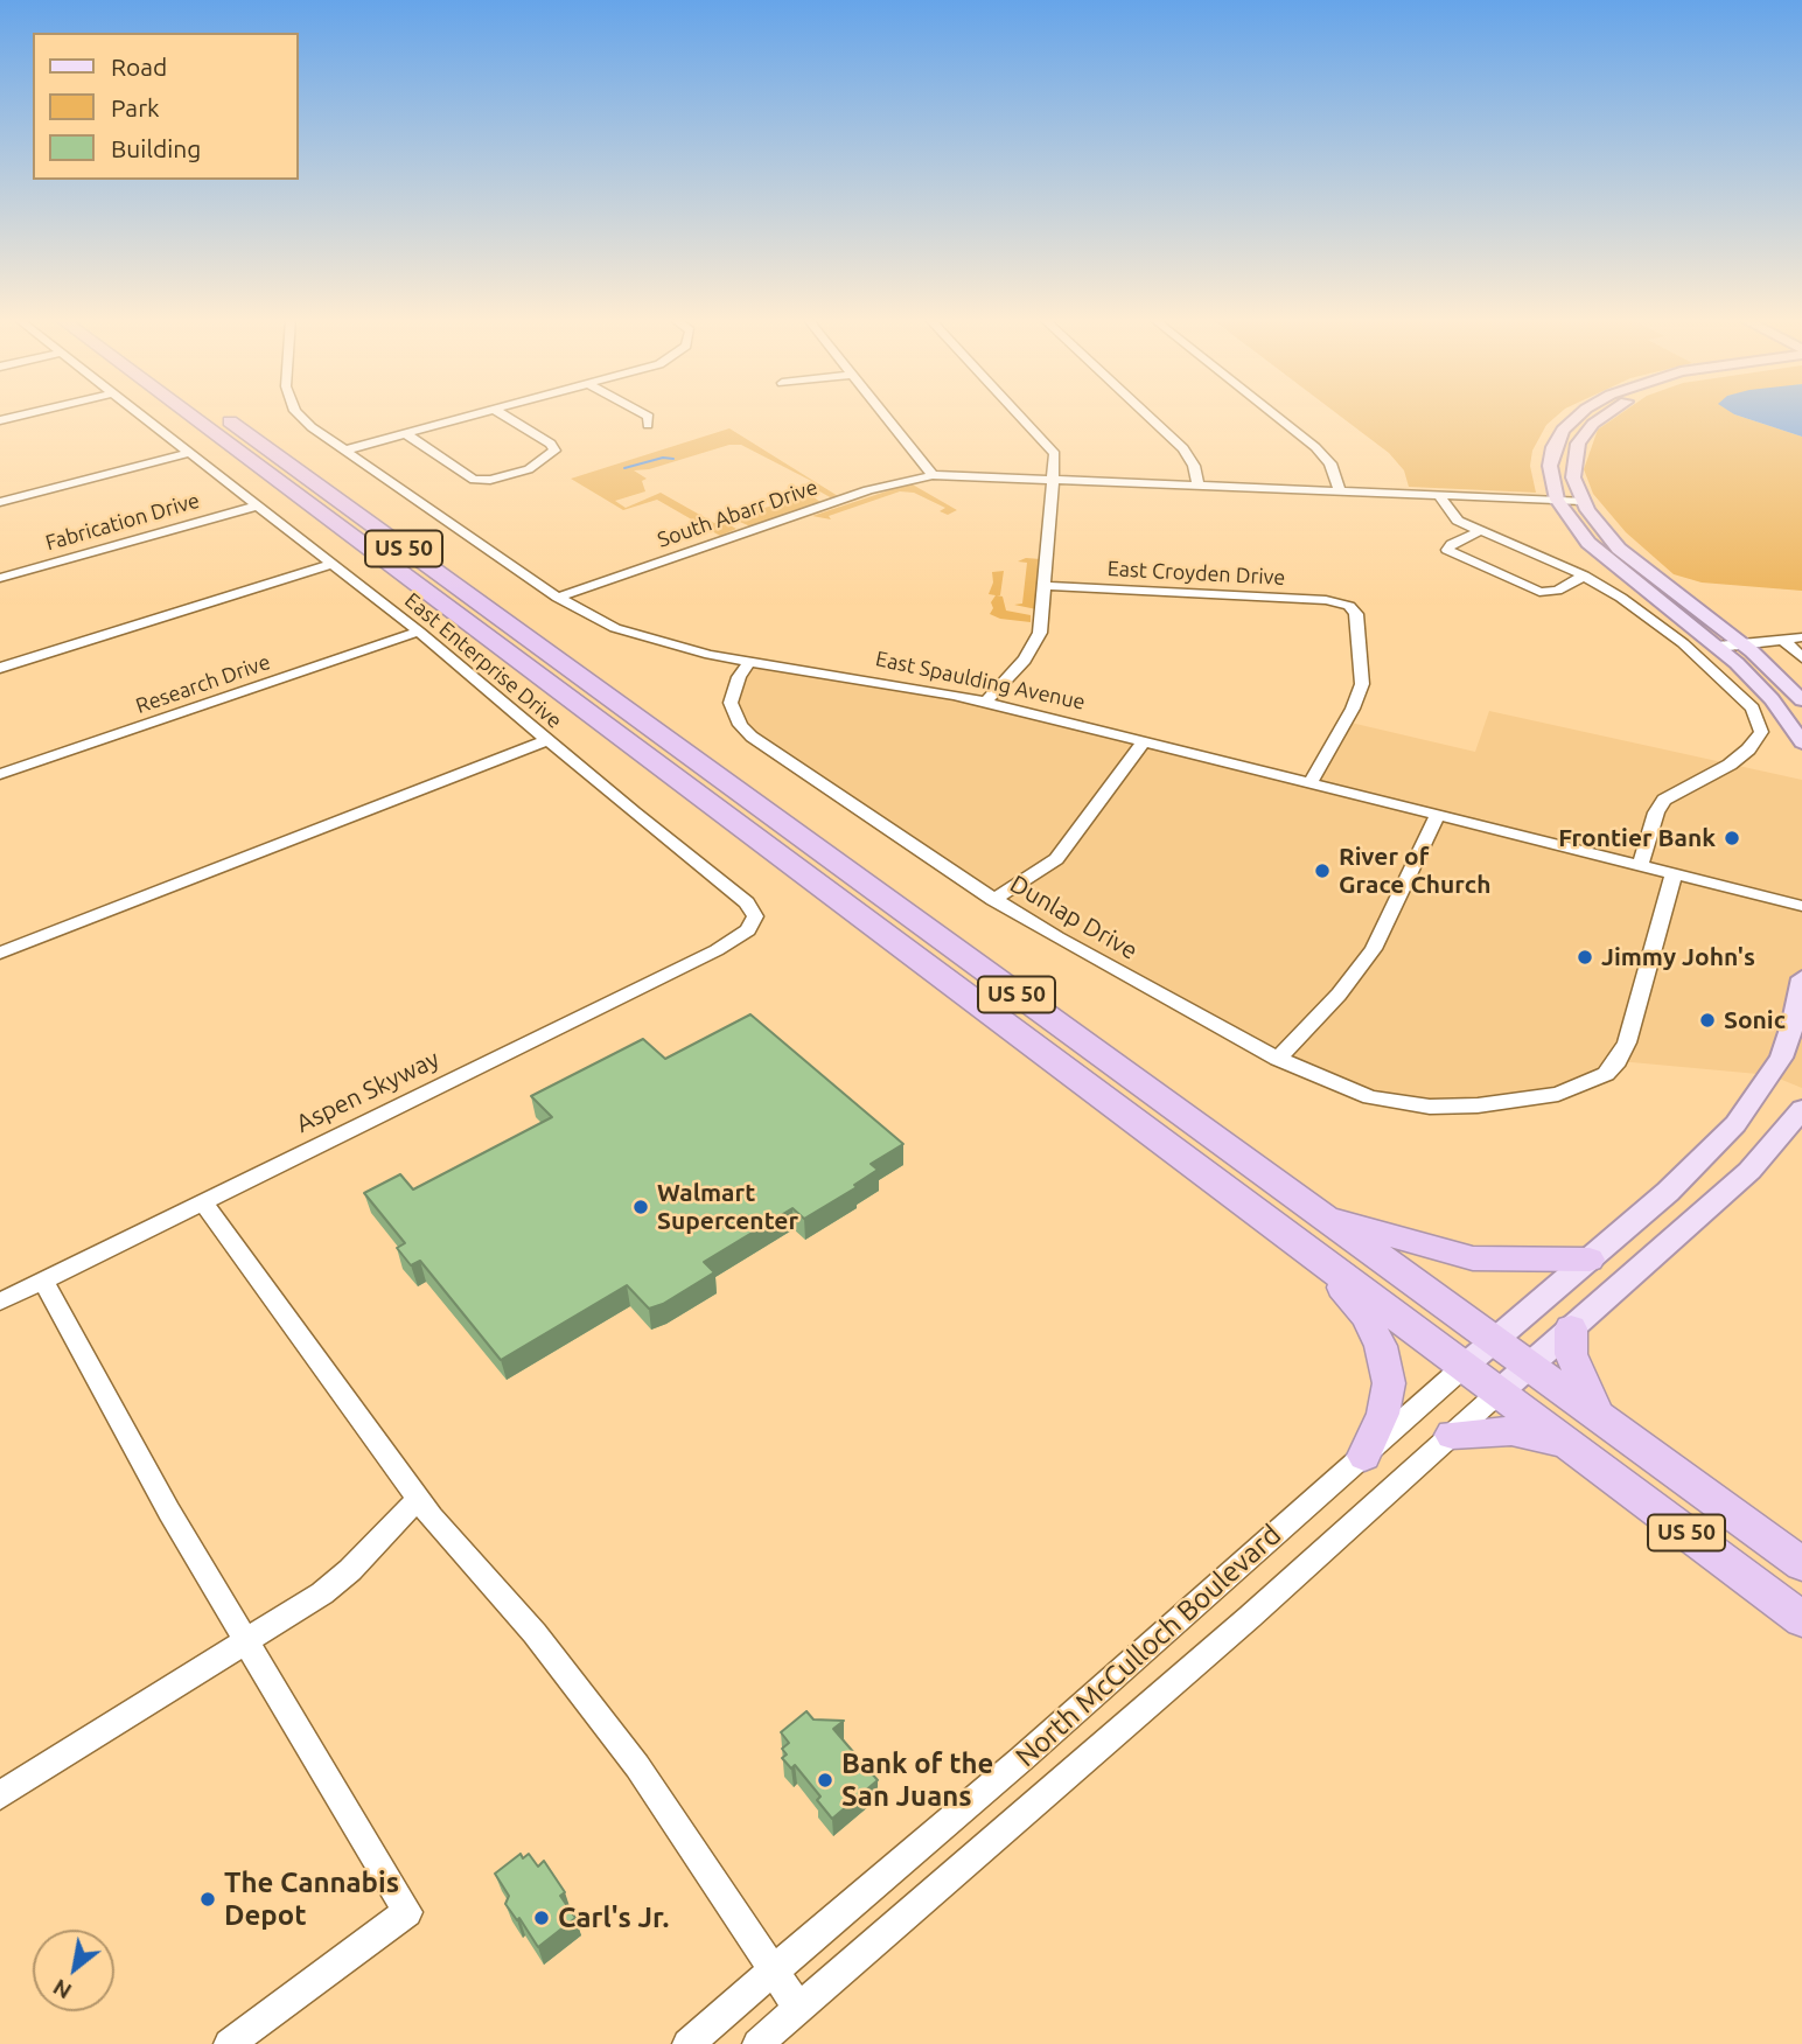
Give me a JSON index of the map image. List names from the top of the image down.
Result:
{
  "streets": {
    "highway": ["US 50"],
    "main road": ["North McCulloch Boulevard"],
    "street": [
      "South Abarr Drive",
      "Fabrication Drive",
      "East Croyden Drive",
      "East Enterprise Drive",
      "East Spaulding Avenue",
      "Research Drive",
      "Dunlap Drive",
      "Aspen Skyway"
    ]
  },
  "crossings": [
    ["South Abarr Drive", "East Spaulding Avenue"],
    ["Fabrication Drive", "East Enterprise Drive"],
    ["US 50", "North McCulloch Boulevard"],
    ["East Croyden Drive", "East Spaulding Avenue"],
    ["East Enterprise Drive", "Research Drive"],
    ["East Enterprise Drive", "Aspen Skyway"],
    ["East Spaulding Avenue", "Dunlap Drive"]
  ],
  "places": [
    "Frontier Bank",
    "River of Grace Church",
    "Jimmy John's",
    "Sonic",
    "Walmart Supercenter",
    "Bank of the San Juans",
    "The Cannabis Depot",
    "Carl's Jr."
  ],
  "legend": ["Road", "Park", "Building"],
  "north": "bottom left"
}
